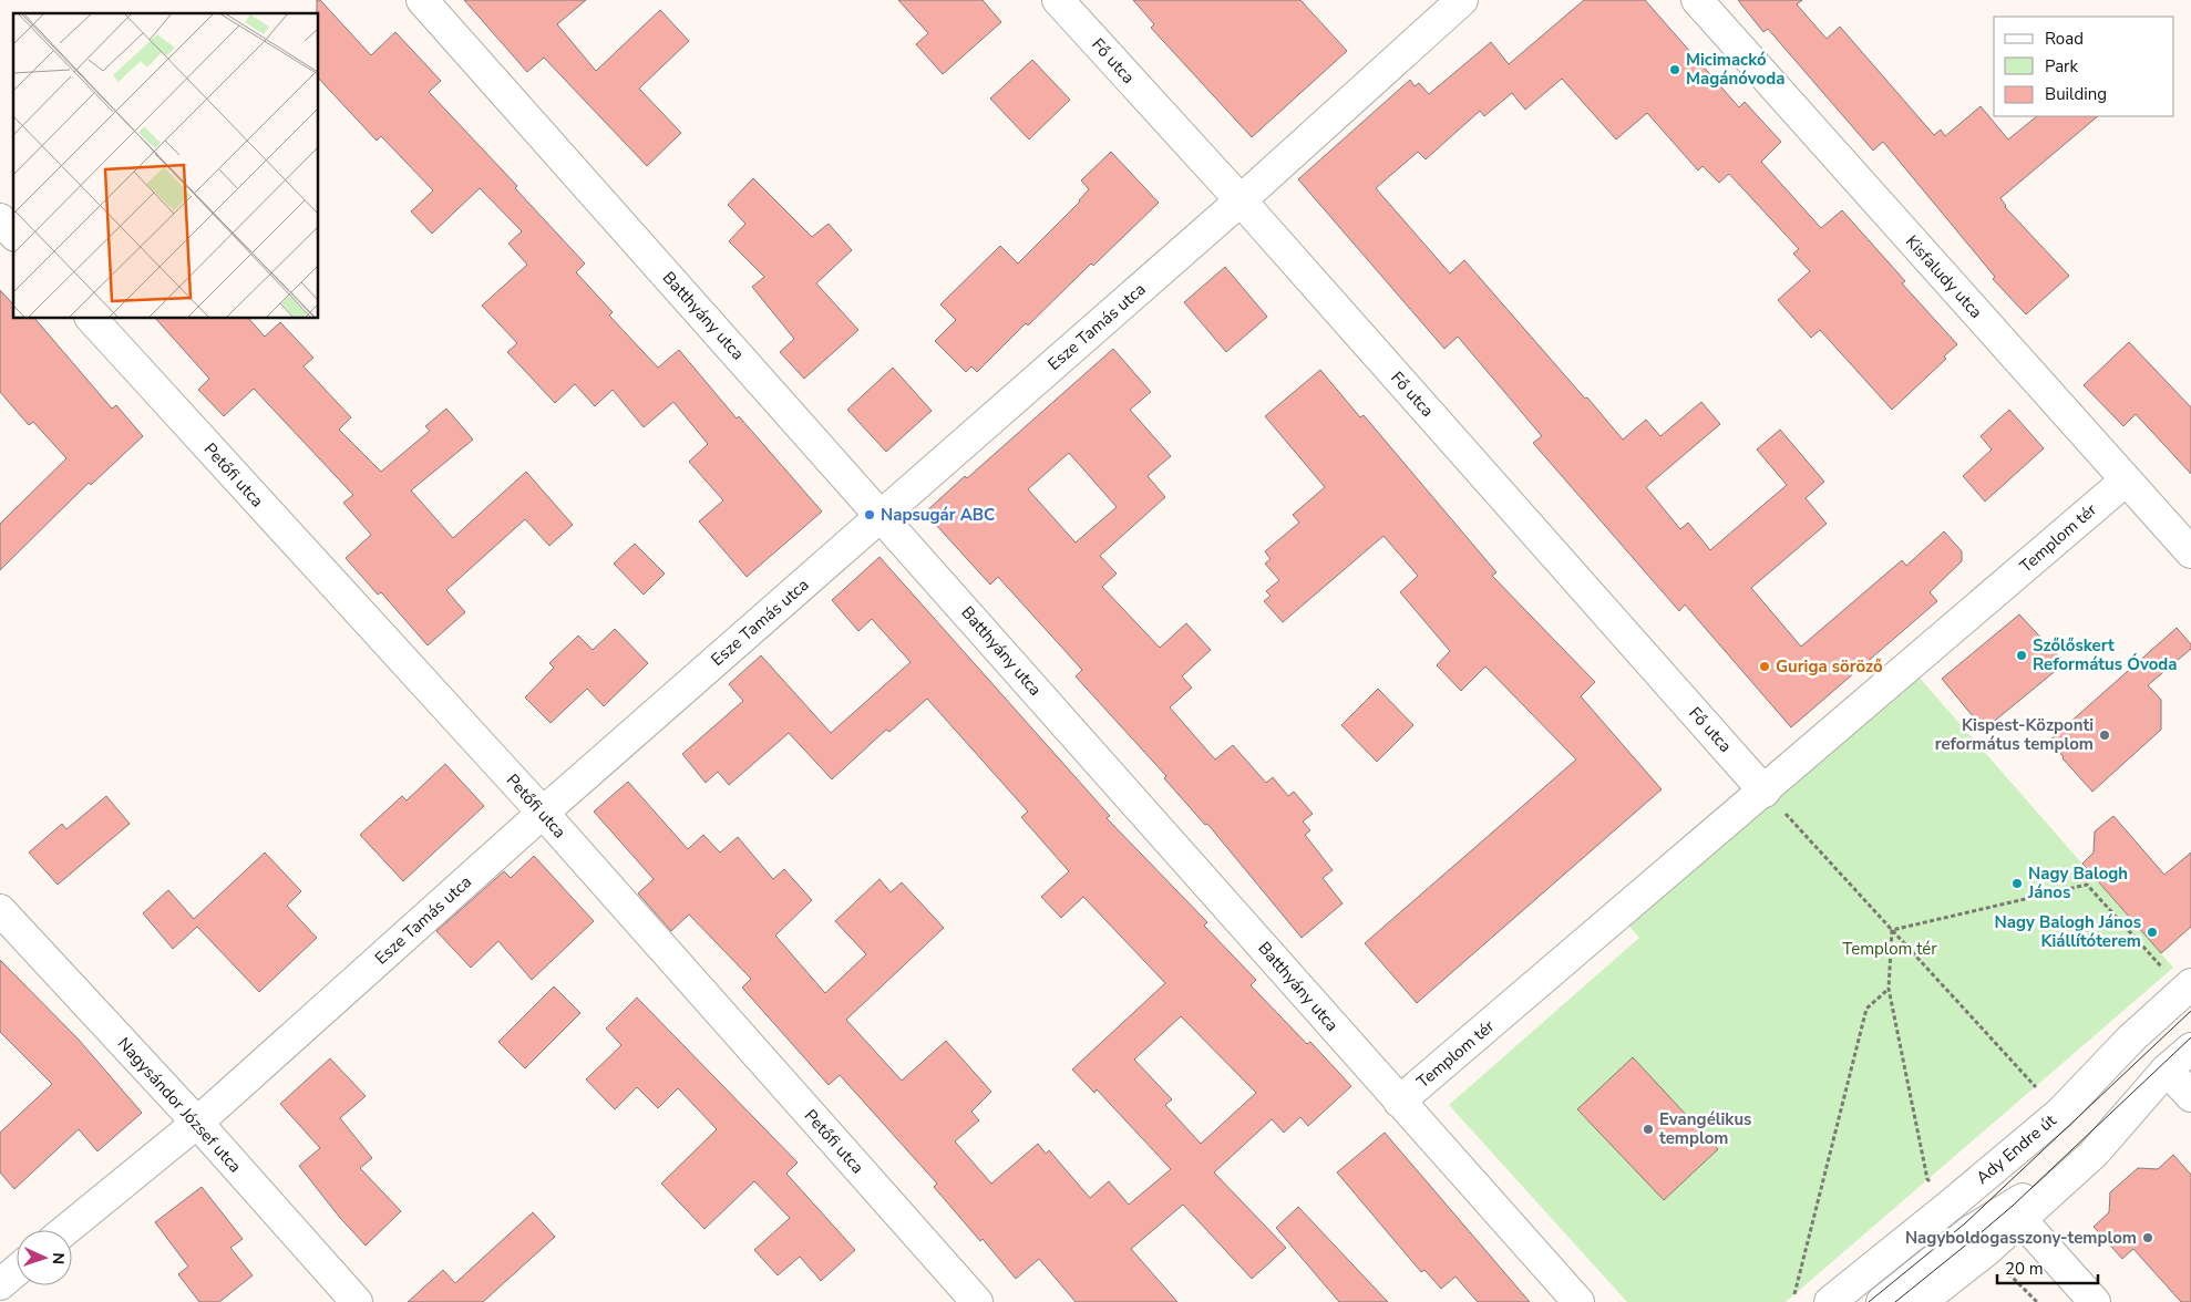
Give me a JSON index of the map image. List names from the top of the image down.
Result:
{
  "streets": {
    "street": [
      "Fő utca",
      "Kisfaludy utca",
      "Batthyány utca",
      "Esze Tamás utca",
      "Petőfi utca",
      "Templom tér",
      "Nagysándor József utca",
      "Ady Endre út"
    ]
  },
  "crossings": [
    ["Fő utca", "Esze Tamás utca"],
    ["Fő utca", "Templom tér"],
    ["Kisfaludy utca", "Templom tér"],
    ["Batthyány utca", "Esze Tamás utca"],
    ["Batthyány utca", "Templom tér"],
    ["Esze Tamás utca", "Petőfi utca"],
    ["Esze Tamás utca", "Nagysándor József utca"]
  ],
  "parks": ["Templom tér"],
  "places": [
    "Micimackó Magánóvoda",
    "Napsugár ABC",
    "Szőlőskert Református Óvoda",
    "Guriga söröző",
    "Kispest-Központi református templom",
    "Nagy Balogh János",
    "Nagy Balogh János Kiállítóterem",
    "Evangélikus templom",
    "Nagyboldogasszony-templom"
  ],
  "legend": ["Road", "Park", "Building"],
  "scale_bar": "20 m",
  "north": "right"
}
